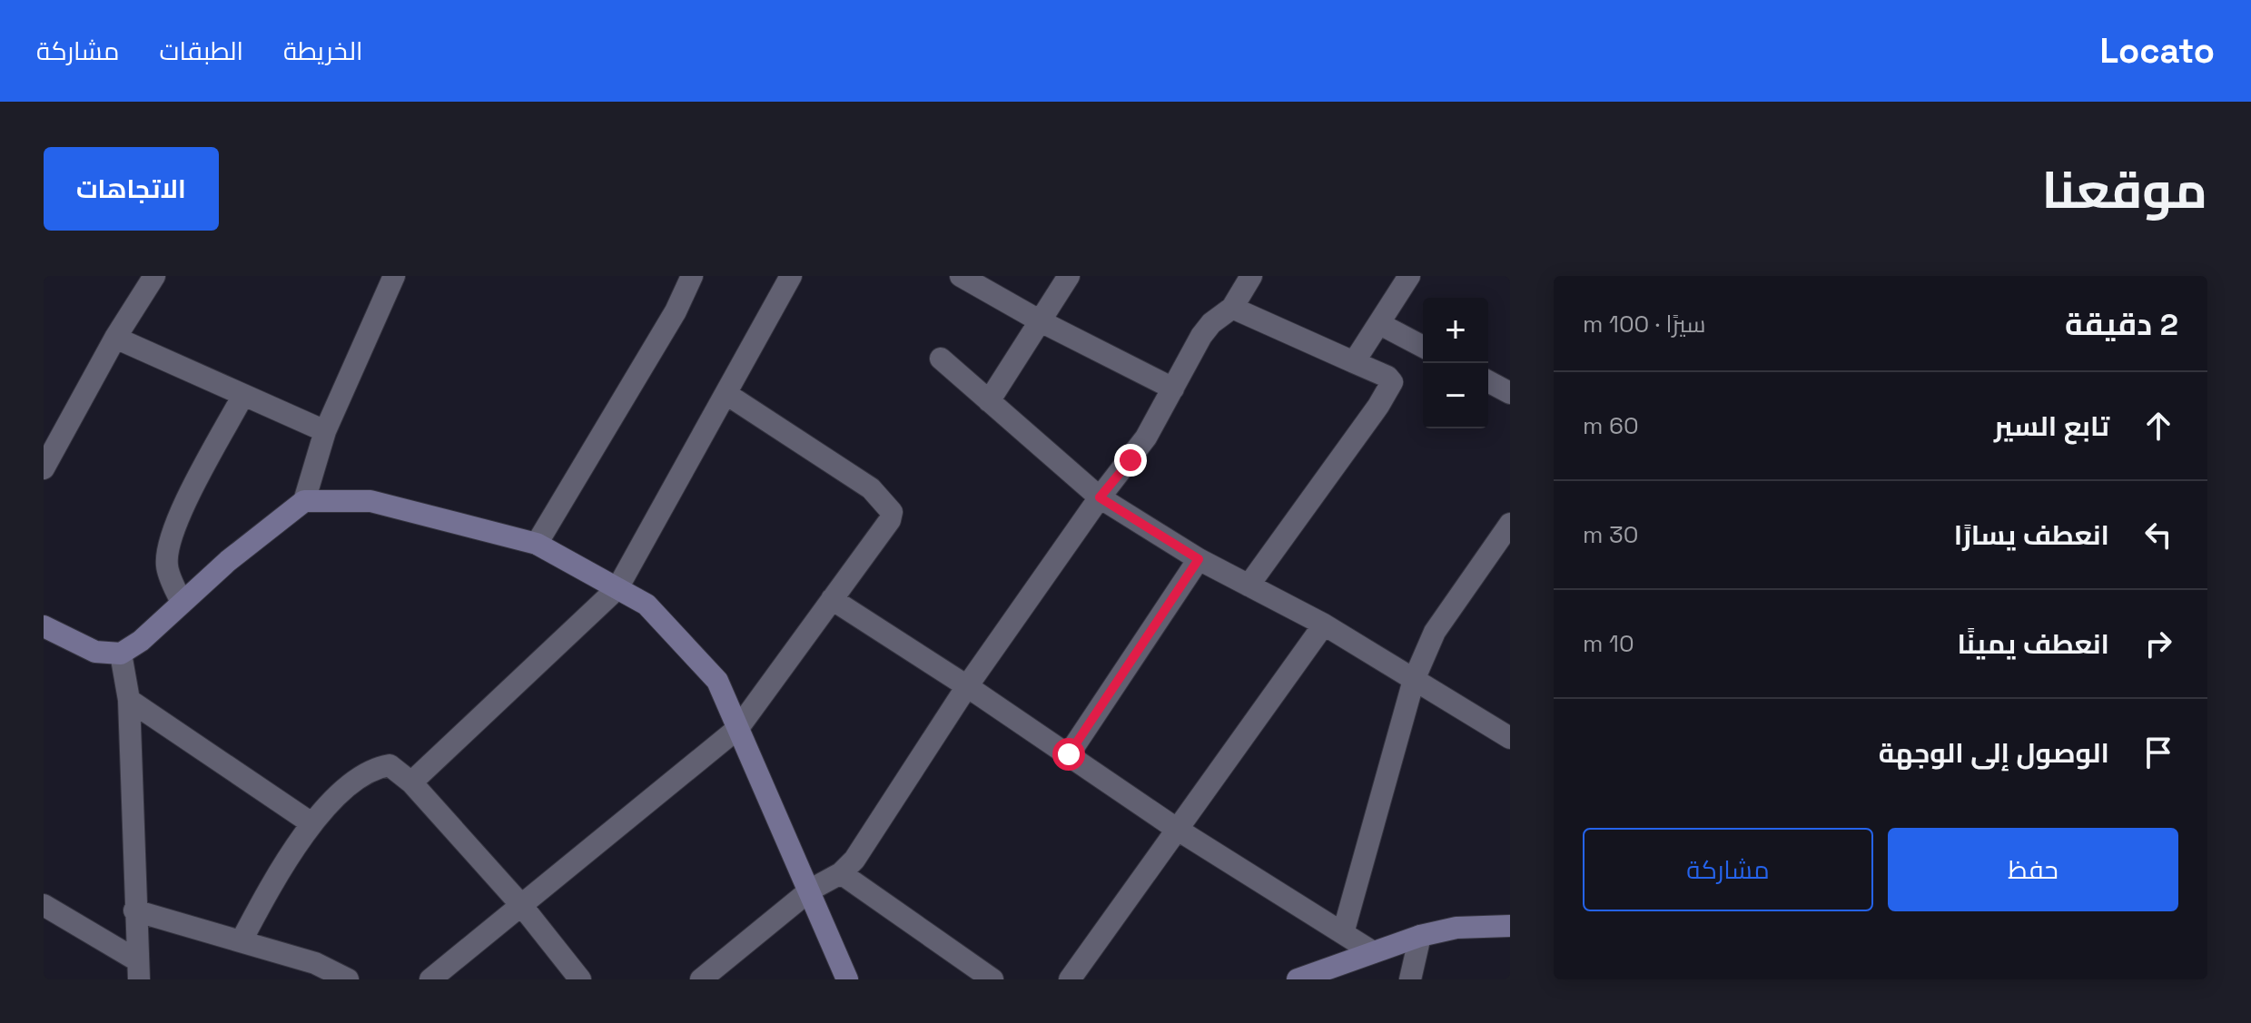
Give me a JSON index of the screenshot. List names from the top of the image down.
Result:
{
  "page": {
    "header": "Locato",
    "nav": ["الخريطة", "الطبقات", "مشاركة"],
    "title": "موقعنا",
    "buttons": [
      "الاتجاهات",
      ["حفظ", "مشاركة"]
    ],
    "heading": ["2 دقيقة", "سيرًا · 100 m"],
    "map_buttons": ["+", "−"],
    "list": [
      ["تابع السير", "60 m"],
      ["انعطف يسارًا", "30 m"],
      ["انعطف يمينًا", "10 m"],
      "الوصول إلى الوجهة"
    ]
  }
}
